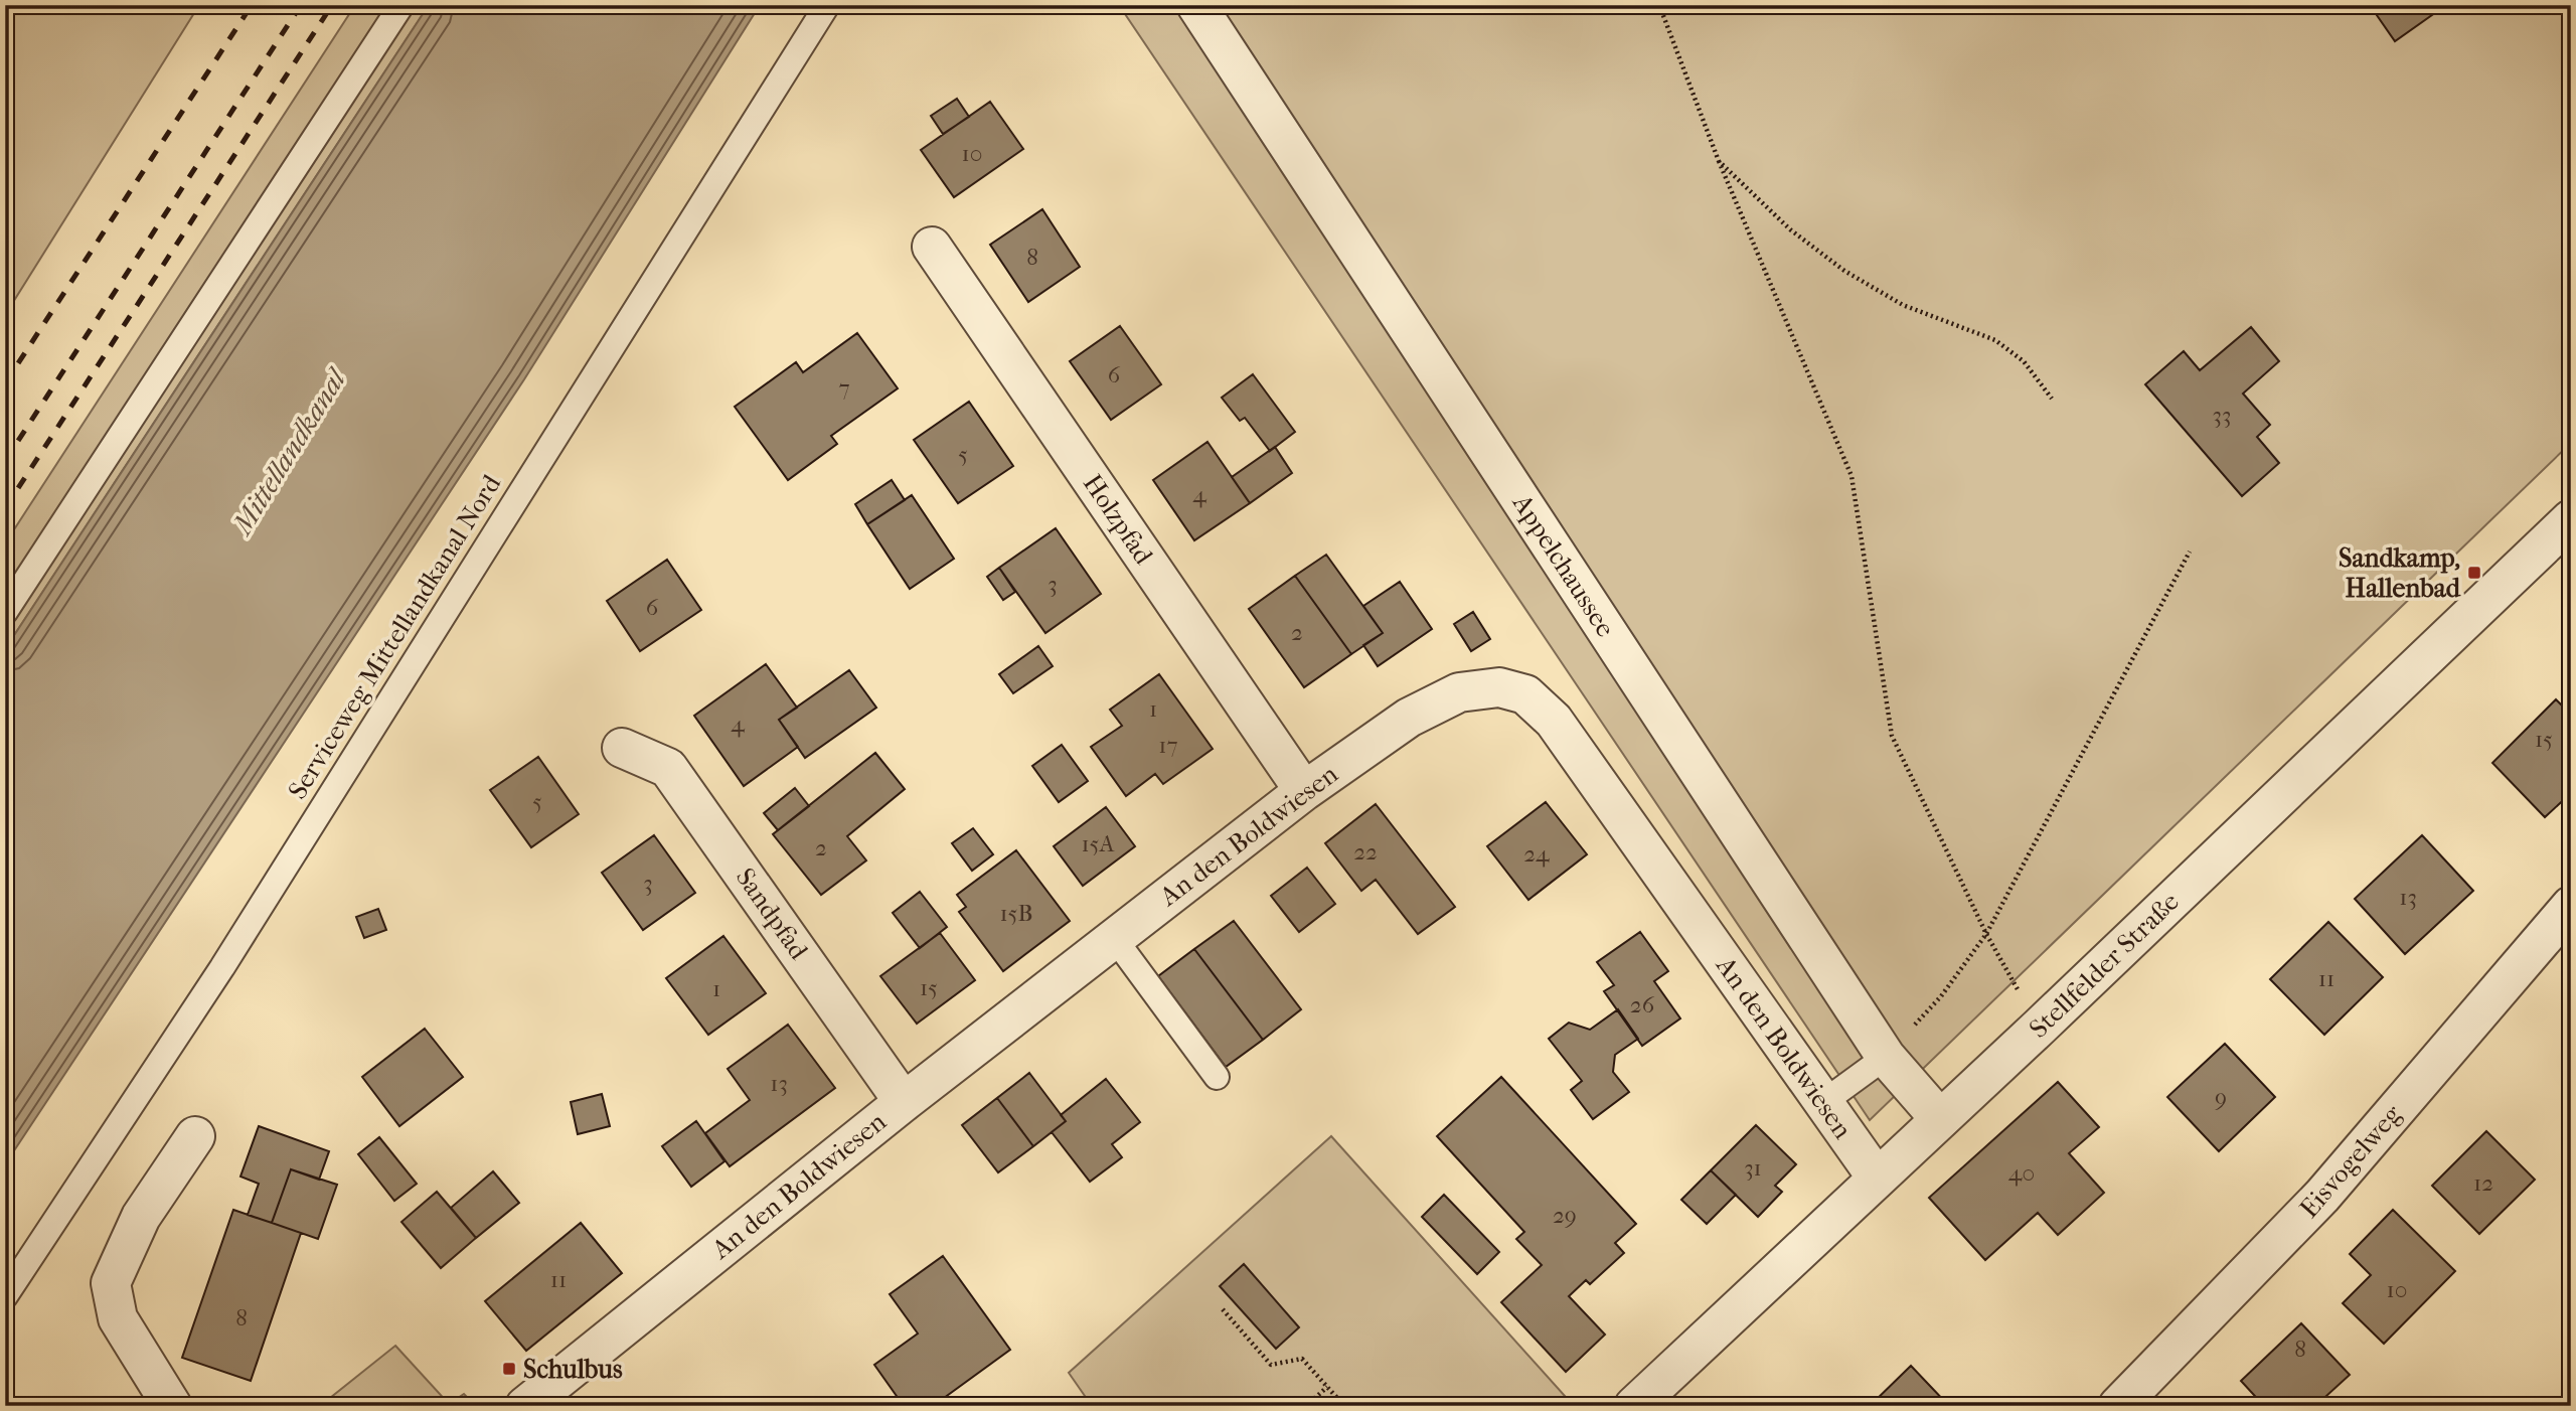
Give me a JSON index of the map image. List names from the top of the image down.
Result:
{
  "streets": {
    "street": [
      "Holzpfad",
      "Appelchaussee",
      "An den Boldwiesen",
      "Sandpfad",
      "Stellfelder Straße",
      "Eisvogelweg"
    ],
    "lane": ["Serviceweg Mittellandkanal Nord"]
  },
  "crossings": [
    ["Holzpfad", "An den Boldwiesen"],
    ["Appelchaussee", "Stellfelder Straße"],
    ["An den Boldwiesen", "Sandpfad"],
    ["An den Boldwiesen", "Stellfelder Straße"]
  ],
  "water": ["Mittellandkanal"],
  "places": {
    "transit": ["Sandkamp, Hallenbad", "Schulbus"]
  },
  "house_numbers": [
    "10",
    "8",
    "6",
    "7",
    "33",
    "5",
    "4",
    "3",
    "6",
    "2",
    "1",
    "4",
    "15",
    "17",
    "5",
    "15A",
    "2",
    "22",
    "24",
    "3",
    "13",
    "15B",
    "11",
    "15",
    "1",
    "26",
    "13",
    "9",
    "31",
    "40",
    "12",
    "29",
    "11",
    "10",
    "8",
    "8"
  ]
}
